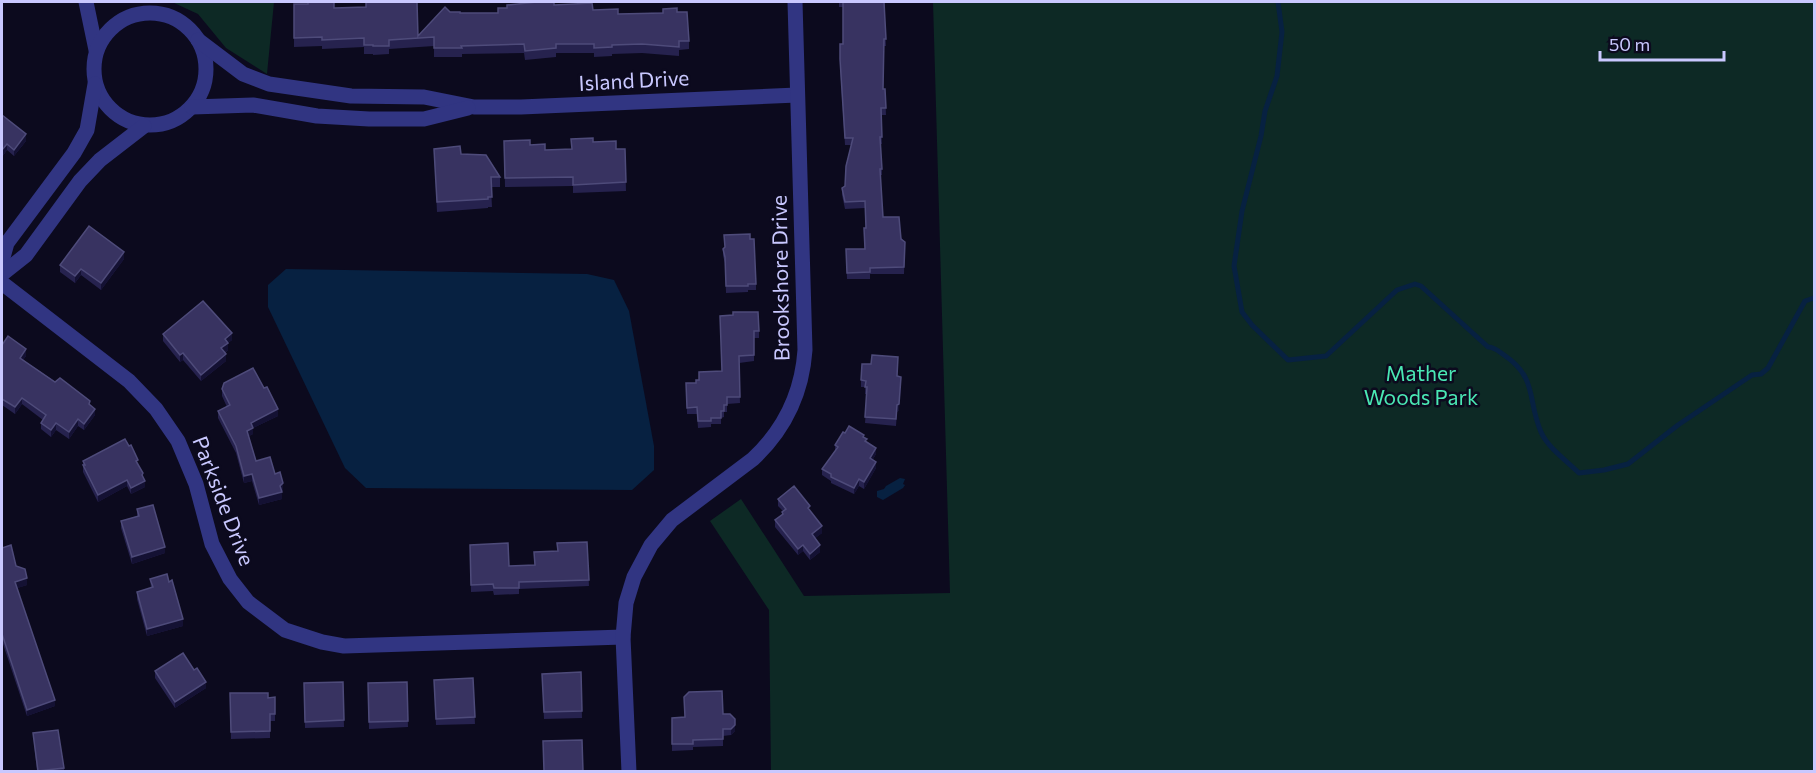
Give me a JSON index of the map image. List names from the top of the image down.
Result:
{
  "streets": {
    "street": ["Island Drive", "Brookshore Drive", "Parkside Drive"]
  },
  "crossings": [
    ["Island Drive", "Brookshore Drive"],
    ["Brookshore Drive", "Parkside Drive"]
  ],
  "parks": ["Mather Woods Park"],
  "scale_bar": "50 m"
}
